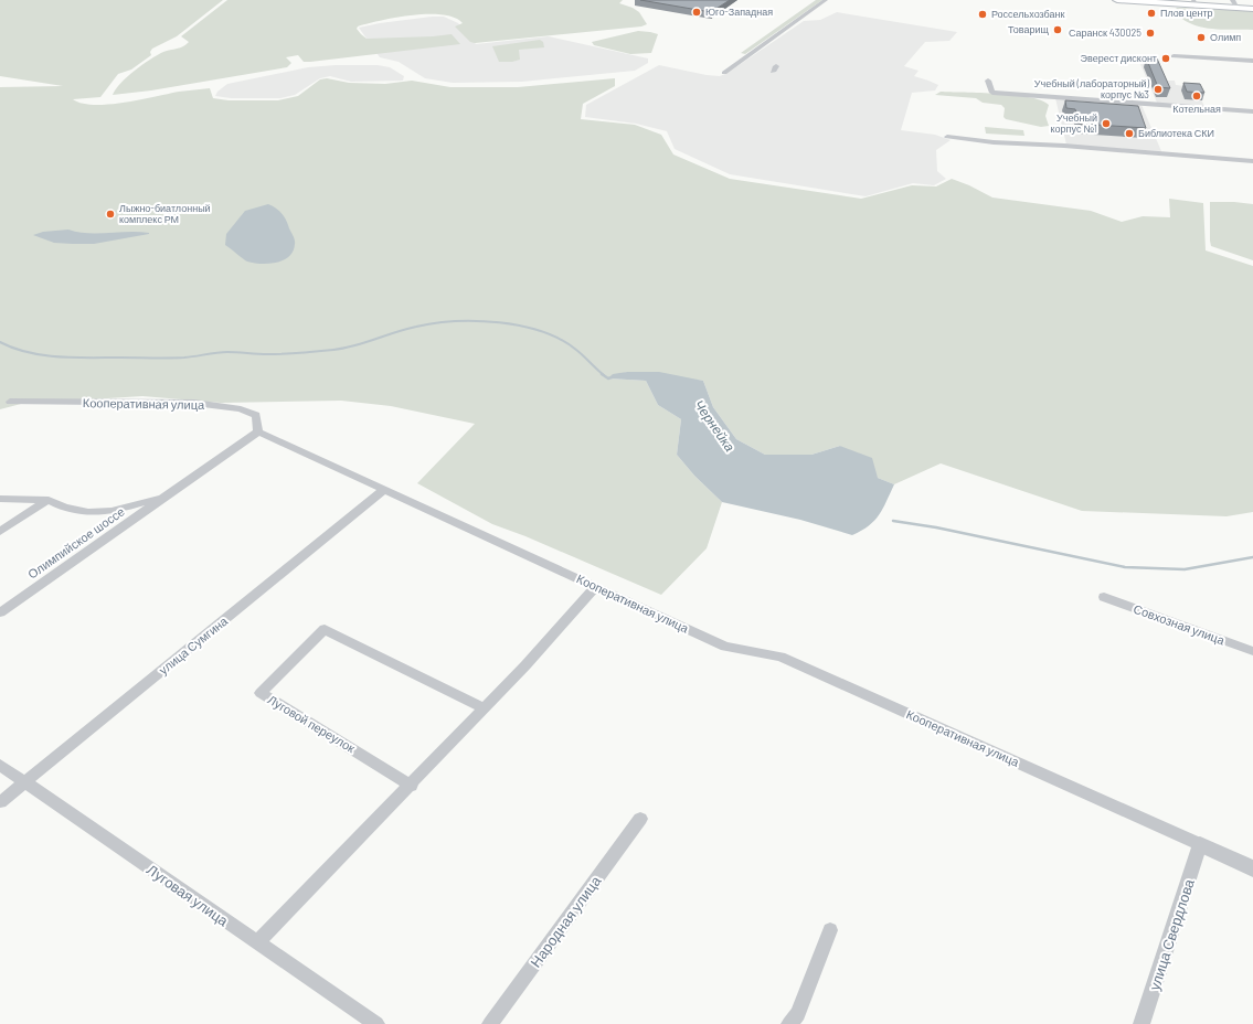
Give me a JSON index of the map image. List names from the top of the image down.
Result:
{
  "streets": {
    "street": [
      "Кооперативная улица",
      "Олимпийское шоссе",
      "Совхозная улица",
      "улица Сумгина",
      "Луговой переулок",
      "Луговая улица",
      "Народная улица",
      "улица Свердлова"
    ]
  },
  "crossings": [
    ["Кооперативная улица", "Олимпийское шоссе"],
    ["Кооперативная улица", "улица Сумгина"],
    ["Кооперативная улица", "улица Свердлова"],
    ["улица Сумгина", "Луговая улица"]
  ],
  "water": ["Чернейка"],
  "places": [
    "Юго-Западная",
    "Плов центр",
    "Россельхозбанк",
    "Товарищ",
    "Саранск 430025",
    "Олимп",
    "Эверест дисконт",
    "Учебный (лабораторный) корпус №3",
    "Котельная",
    "Учебный корпус №1",
    "Библиотека СКИ",
    "Лыжно-биатлонный комплекс РМ"
  ]
}
